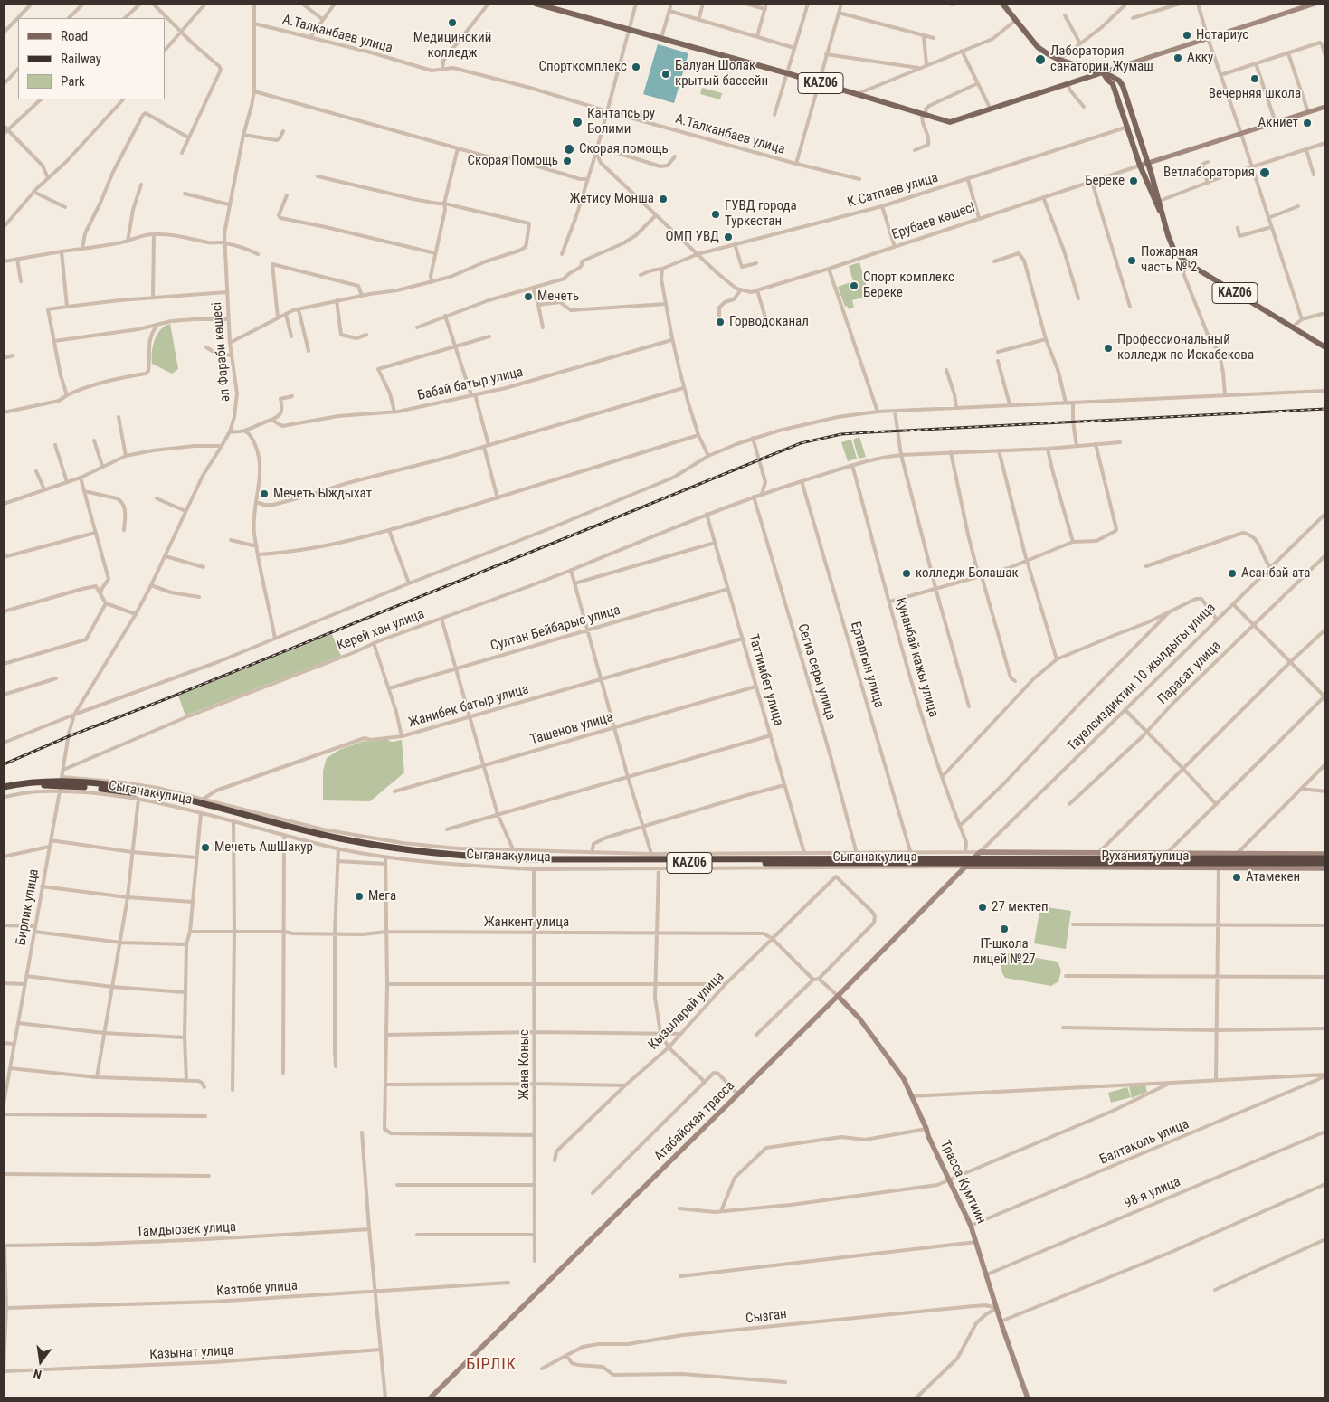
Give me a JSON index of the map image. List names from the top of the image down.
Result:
{
  "streets": {
    "highway": ["KАZ06"],
    "main road": [
      "Ерубаев көшесі",
      "Тауелсиздиктин 10 жылдыгы улица",
      "Руханият улица",
      "Атабайская трасса",
      "Трасса Кумтиин"
    ],
    "street": [
      "А.Талканбаев улица",
      "К.Сатпаев улица",
      "әл Фараби көшесі",
      "Бабай батыр улица",
      "Султан Бейбарыс улица",
      "Керей хан улица",
      "Кунанбай кажы улица",
      "Ертаргын улица",
      "Сегиз серы улица",
      "Парасат улица",
      "Таттимбет улица",
      "Жанибек батыр улица",
      "Ташенов улица",
      "Сыганак улица",
      "Бирлик улица",
      "Жанкент улица",
      "Кызыларай улица",
      "Жана Коныс",
      "Балтаколь улица",
      "98-я улица",
      "Тамдыозек улица",
      "Казтобе улица",
      "Сызган",
      "Казынат улица"
    ]
  },
  "crossings": [
    ["А.Талканбаев улица", "әл Фараби көшесі"],
    ["KАZ06", "К.Сатпаев улица"],
    ["KАZ06", "Ерубаев көшесі"],
    ["KАZ06", "Тауелсиздиктин 10 жылдыгы улица"],
    ["KАZ06", "Сыганак улица"],
    ["KАZ06", "Руханият улица"],
    ["KАZ06", "Бирлик улица"],
    ["KАZ06", "Атабайская трасса"],
    ["әл Фараби көшесі", "Бирлик улица"],
    ["Султан Бейбарыс улица", "Таттимбет улица"],
    ["Керей хан улица", "Кунанбай кажы улица"],
    ["Керей хан улица", "Ертаргын улица"],
    ["Керей хан улица", "Сегиз серы улица"],
    ["Керей хан улица", "Таттимбет улица"],
    ["Керей хан улица", "Бирлик улица"],
    ["Тауелсиздиктин 10 жылдыгы улица", "Сыганак улица"],
    ["Тауелсиздиктин 10 жылдыгы улица", "Руханият улица"],
    ["Тауелсиздиктин 10 жылдыгы улица", "Атабайская трасса"],
    ["Таттимбет улица", "Жанибек батыр улица"],
    ["Таттимбет улица", "Ташенов улица"],
    ["Сыганак улица", "Руханият улица"],
    ["Сыганак улица", "Бирлик улица"],
    ["Сыганак улица", "Жана Коныс"],
    ["Сыганак улица", "Атабайская трасса"],
    ["Руханият улица", "Атабайская трасса"],
    ["Жанкент улица", "Кызыларай улица"],
    ["Жанкент улица", "Жана Коныс"],
    ["Жанкент улица", "Атабайская трасса"],
    ["Жанкент улица", "Трасса Кумтиин"],
    ["Атабайская трасса", "Трасса Кумтиин"],
    ["Балтаколь улица", "Трасса Кумтиин"],
    ["Трасса Кумтиин", "98-я улица"],
    ["Трасса Кумтиин", "Сызган"]
  ],
  "districts": ["БІРЛІК"],
  "places": [
    "Медицинский колледж",
    "Нотариус",
    "Акку",
    "Лаборатория санатории Жумаш",
    "Спорткомплекс",
    "Балуан Шолак крытый бассейн",
    "Вечерняя школа",
    "Кантапсыру Болими",
    "Акниет",
    "Скорая помощь",
    "Скорая Помощь",
    "Ветлаборатория",
    "Береке",
    "Жетису Монша",
    "ГУВД города Туркестан",
    "ОМП УВД",
    "Пожарная часть № 2",
    "Спорт комплекс Береке",
    "Мечеть",
    "Горводоканал",
    "Профессиональный колледж по Искабекова",
    "Мечеть Ыждыхат",
    "колледж Болашак",
    "Асанбай ата",
    "Мечеть АшШакур",
    "Атамекен",
    "Мега",
    "27 мектеп",
    "IT-школа лицей №27"
  ],
  "legend": ["Road", "Railway", "Park"],
  "north": "bottom"
}
